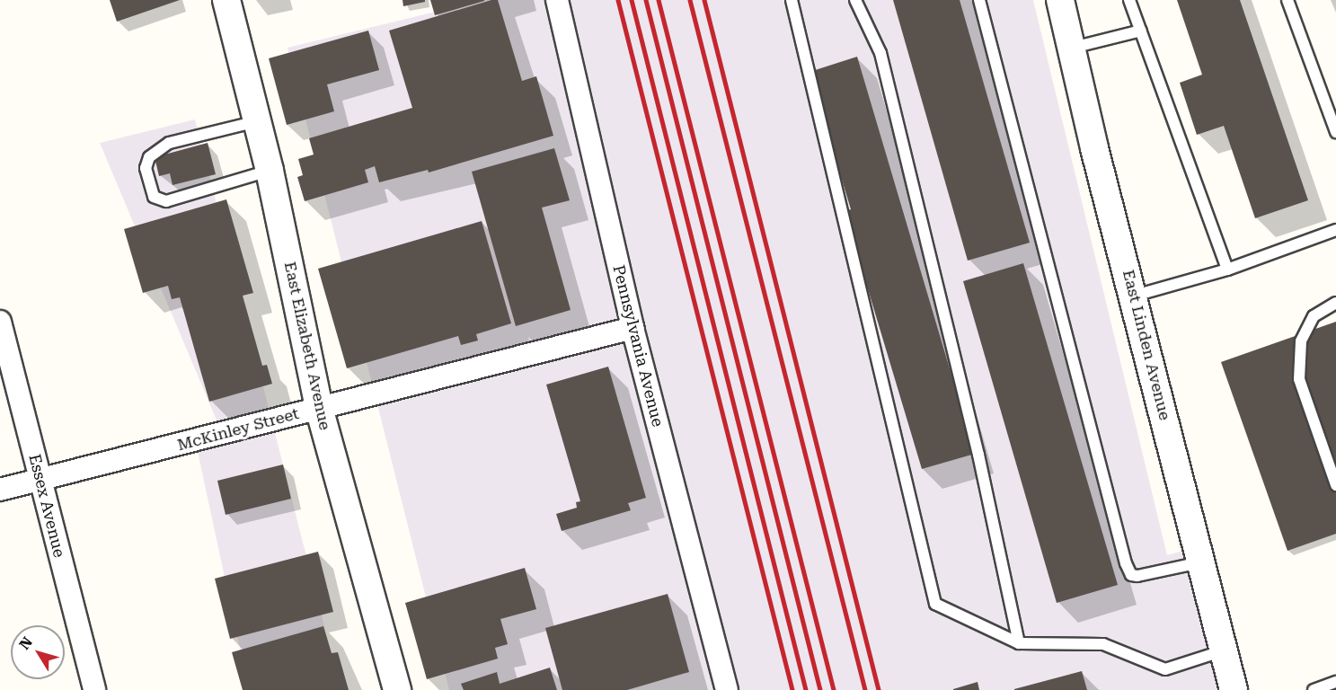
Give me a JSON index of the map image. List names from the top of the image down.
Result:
{
  "streets": {
    "street": [
      "East Linden Avenue",
      "East Elizabeth Avenue",
      "Pennsylvania Avenue",
      "McKinley Street",
      "Essex Avenue"
    ]
  },
  "crossings": [
    ["East Elizabeth Avenue", "McKinley Street"],
    ["Pennsylvania Avenue", "McKinley Street"],
    ["McKinley Street", "Essex Avenue"]
  ],
  "north": "top left"
}
